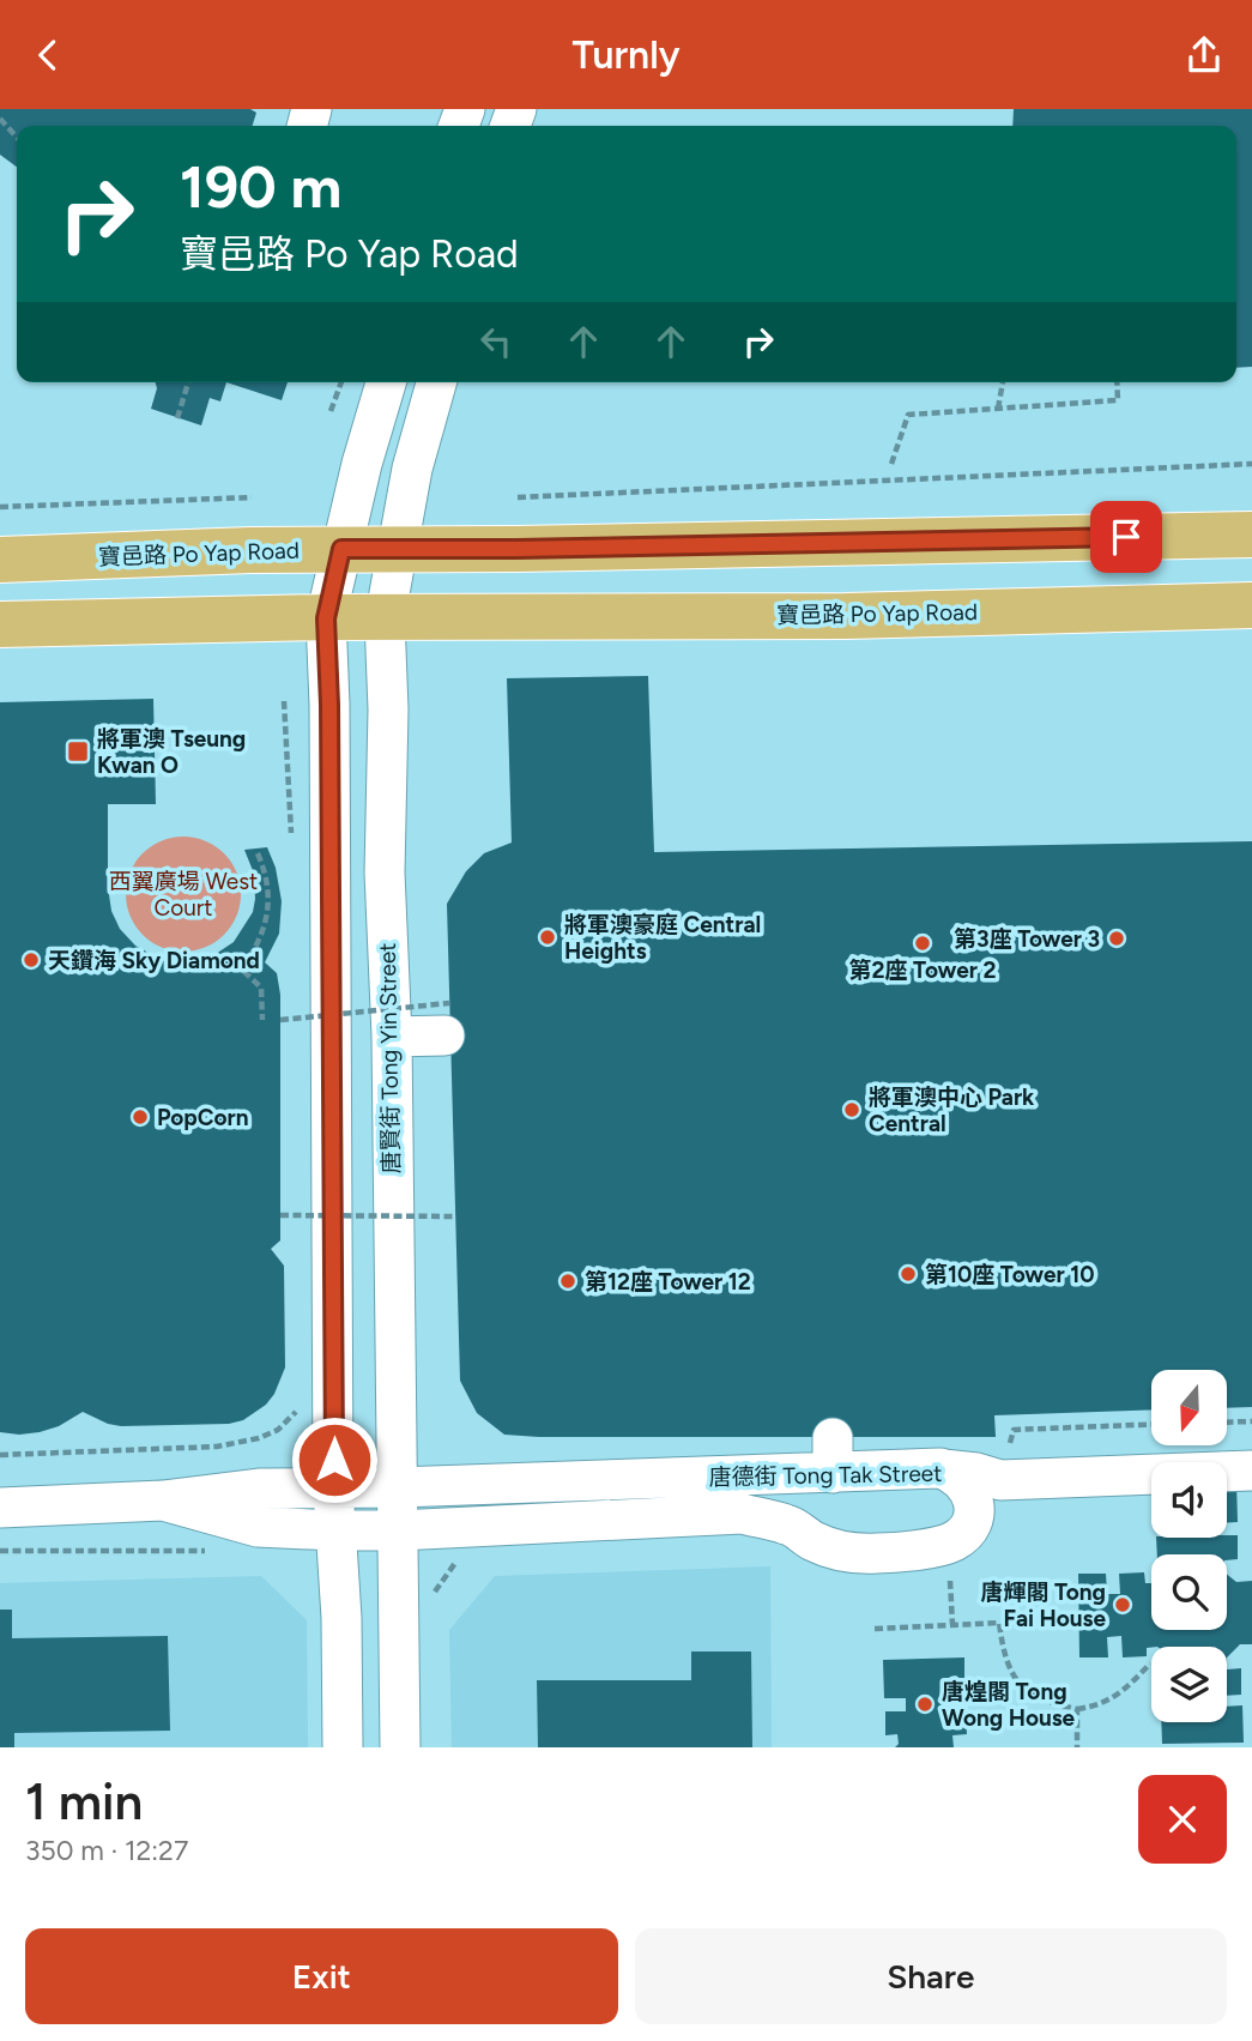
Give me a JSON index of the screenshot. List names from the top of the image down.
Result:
{
  "streets": {
    "main road": ["寶邑路 Po Yap Road"],
    "street": ["唐賢街 Tong Yin Street", "唐德街 Tong Tak Street"]
  },
  "crossings": [
    ["寶邑路 Po Yap Road", "唐賢街 Tong Yin Street"],
    ["唐賢街 Tong Yin Street", "唐德街 Tong Tak Street"]
  ],
  "parks": ["西翼廣場 West Court"],
  "places": {
    "transit": ["將軍澳 Tseung Kwan O"],
    "other": [
      "將軍澳豪庭 Central Heights",
      "第3座 Tower 3",
      "第2座 Tower 2",
      "天鑽海 Sky Diamond",
      "將軍澳中心 Park Central",
      "PopCorn",
      "第10座 Tower 10",
      "第12座 Tower 12",
      "唐輝閣 Tong Fai House",
      "唐煌閣 Tong Wong House"
    ]
  },
  "north": "bottom",
  "page": {
    "header": "Turnly",
    "turn": ["190 m", "寶邑路 Po Yap Road"],
    "heading": ["1 min", "350 m · 12:27"],
    "buttons": ["Exit", "Share"]
  }
}
